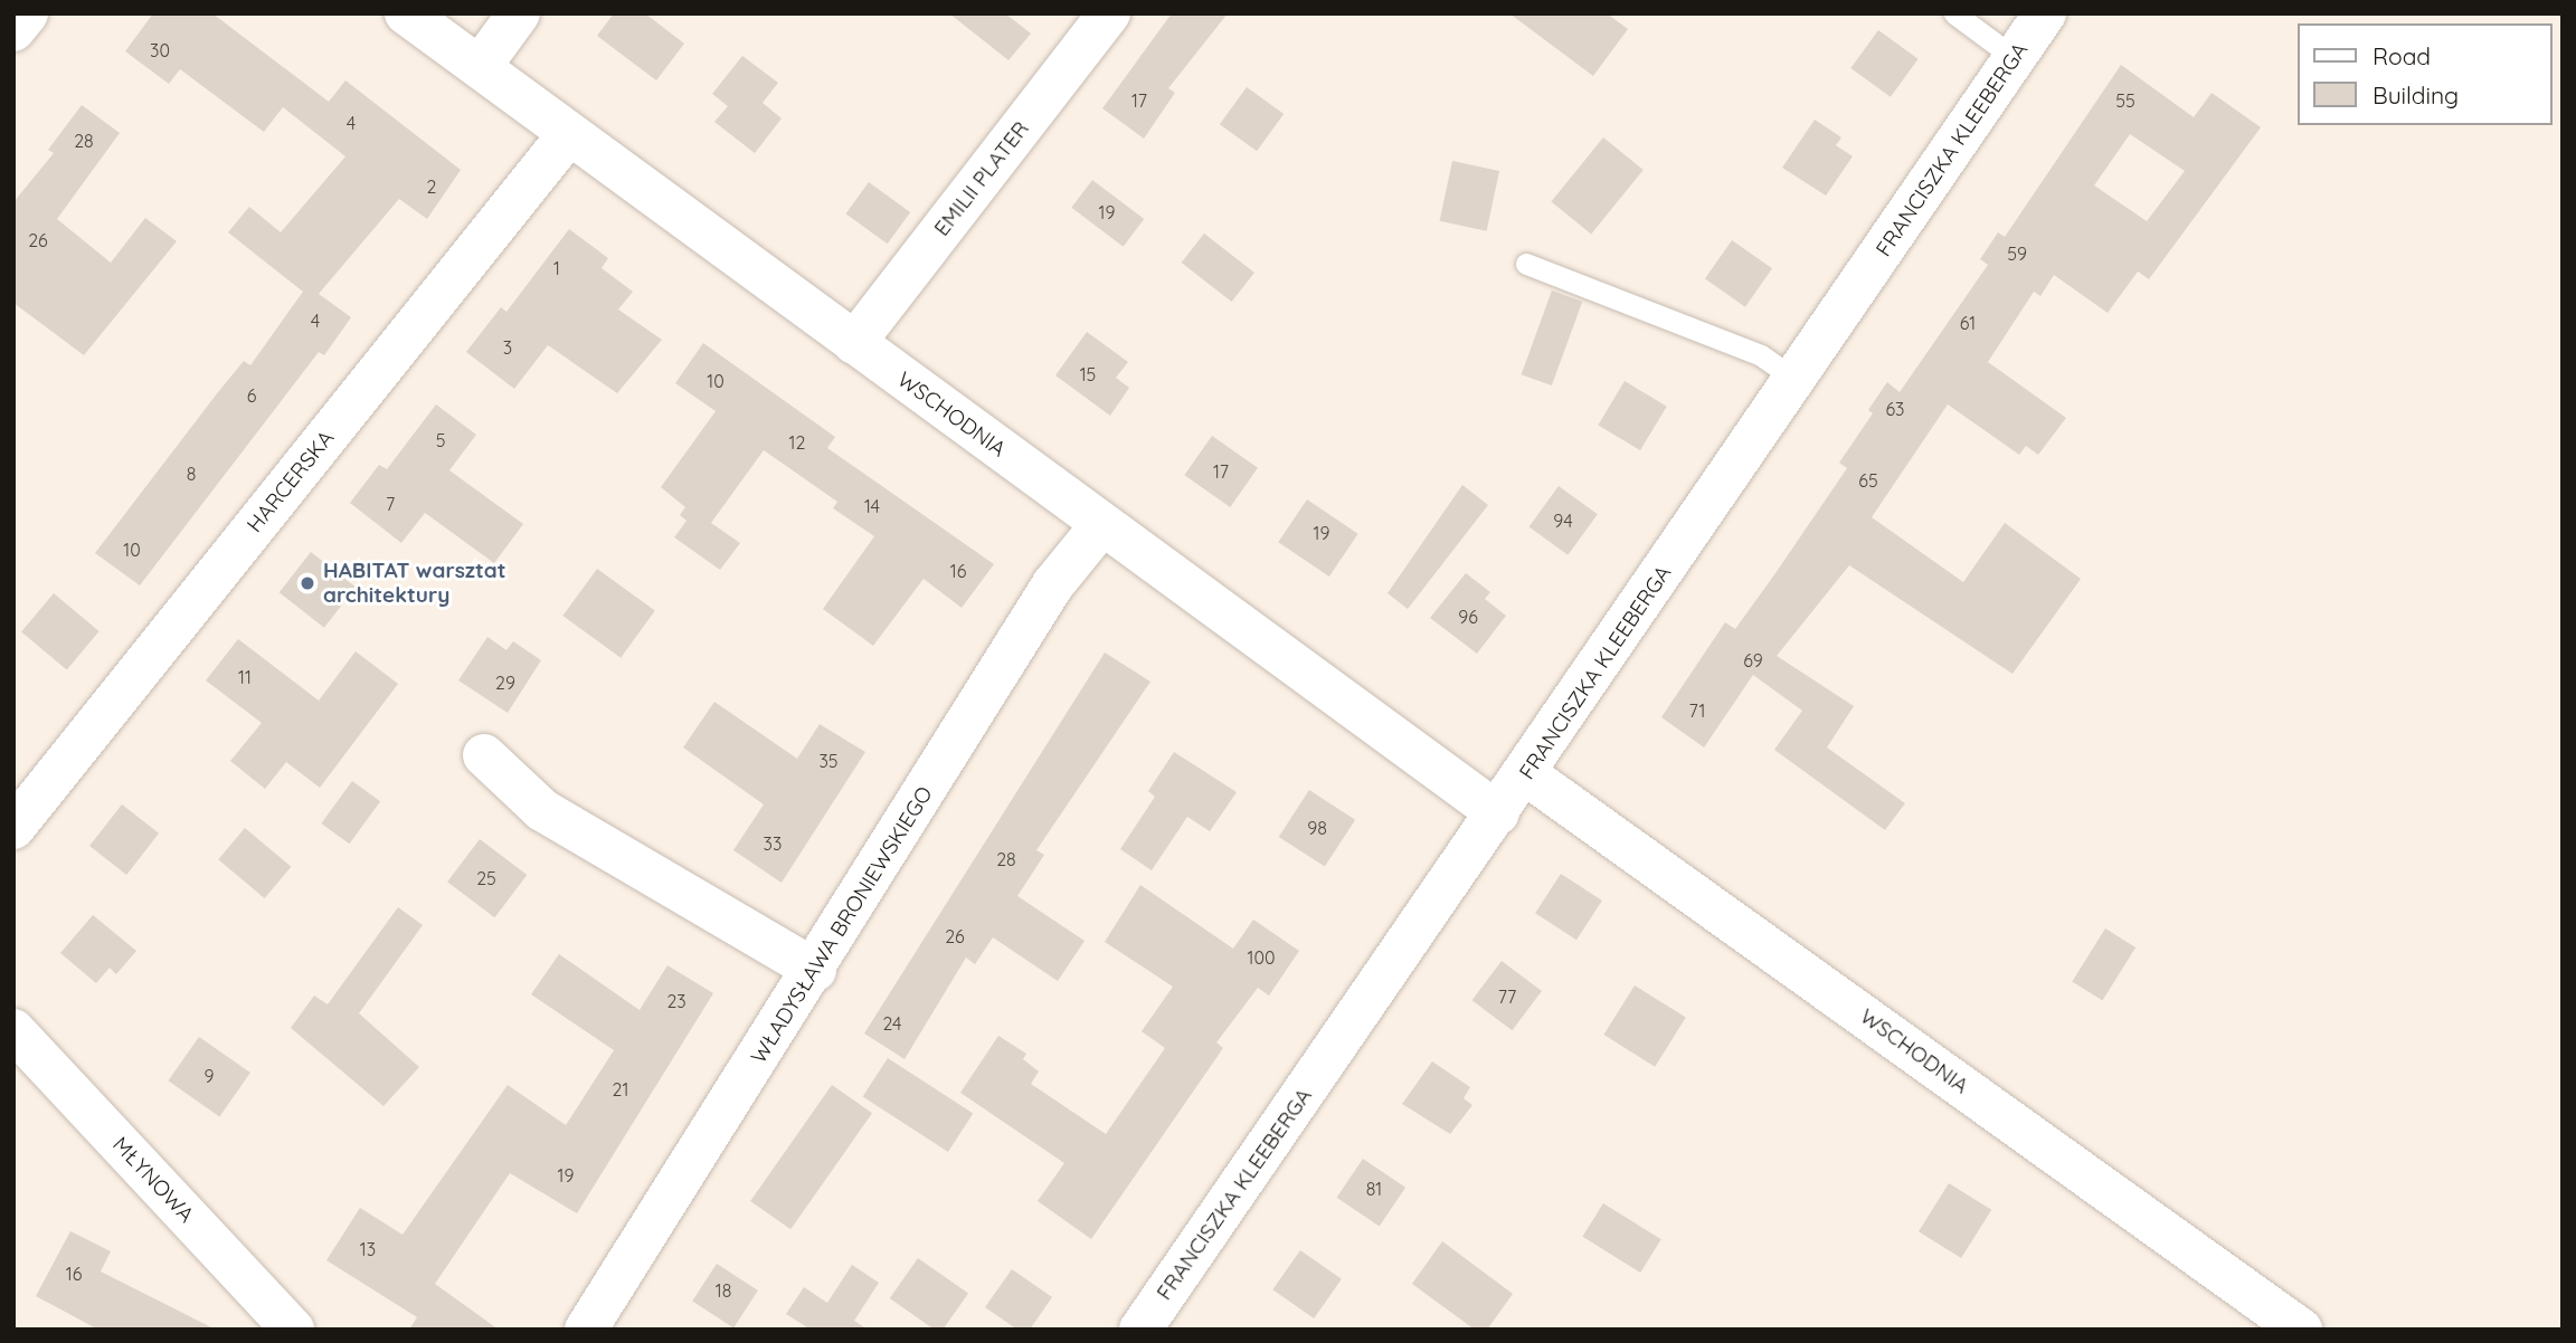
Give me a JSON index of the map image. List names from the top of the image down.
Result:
{
  "streets": {
    "street": [
      "FRANCISZKA KLEEBERGA",
      "EMILII PLATER",
      "WSCHODNIA",
      "HARCERSKA",
      "WŁADYSŁAWA BRONIEWSKIEGO",
      "MŁYNOWA"
    ]
  },
  "crossings": [
    ["FRANCISZKA KLEEBERGA", "WSCHODNIA"],
    ["EMILII PLATER", "WSCHODNIA"],
    ["WSCHODNIA", "HARCERSKA"],
    ["WSCHODNIA", "WŁADYSŁAWA BRONIEWSKIEGO"]
  ],
  "places": ["HABITAT warsztat architektury"],
  "house_numbers": [
    "30",
    "17",
    "55",
    "4",
    "28",
    "2",
    "19",
    "26",
    "59",
    "1",
    "4",
    "61",
    "3",
    "15",
    "10",
    "6",
    "63",
    "5",
    "12",
    "17",
    "8",
    "65",
    "7",
    "14",
    "94",
    "19",
    "10",
    "16",
    "96",
    "69",
    "11",
    "29",
    "71",
    "35",
    "98",
    "33",
    "28",
    "25",
    "26",
    "100",
    "77",
    "23",
    "24",
    "9",
    "21",
    "19",
    "81",
    "13",
    "16",
    "18"
  ],
  "legend": ["Road", "Building"]
}
